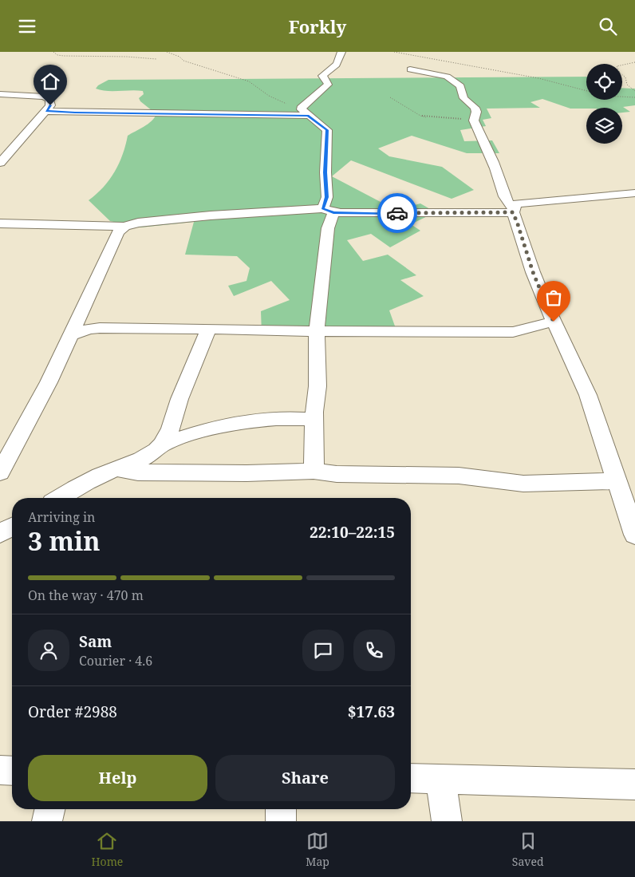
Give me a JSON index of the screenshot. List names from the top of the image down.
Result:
{
  "page": {
    "header": "Forkly",
    "heading": ["3 min", "Arriving in", "22:10–22:15"],
    "panel": [
      "Sam",
      "Courier · 4.6",
      "Order #2988",
      "$17.63"
    ],
    "bar": "On the way · 470 m",
    "buttons": ["Help", "Share"],
    "tabs": ["Home", "Map", "Saved"]
  }
}
